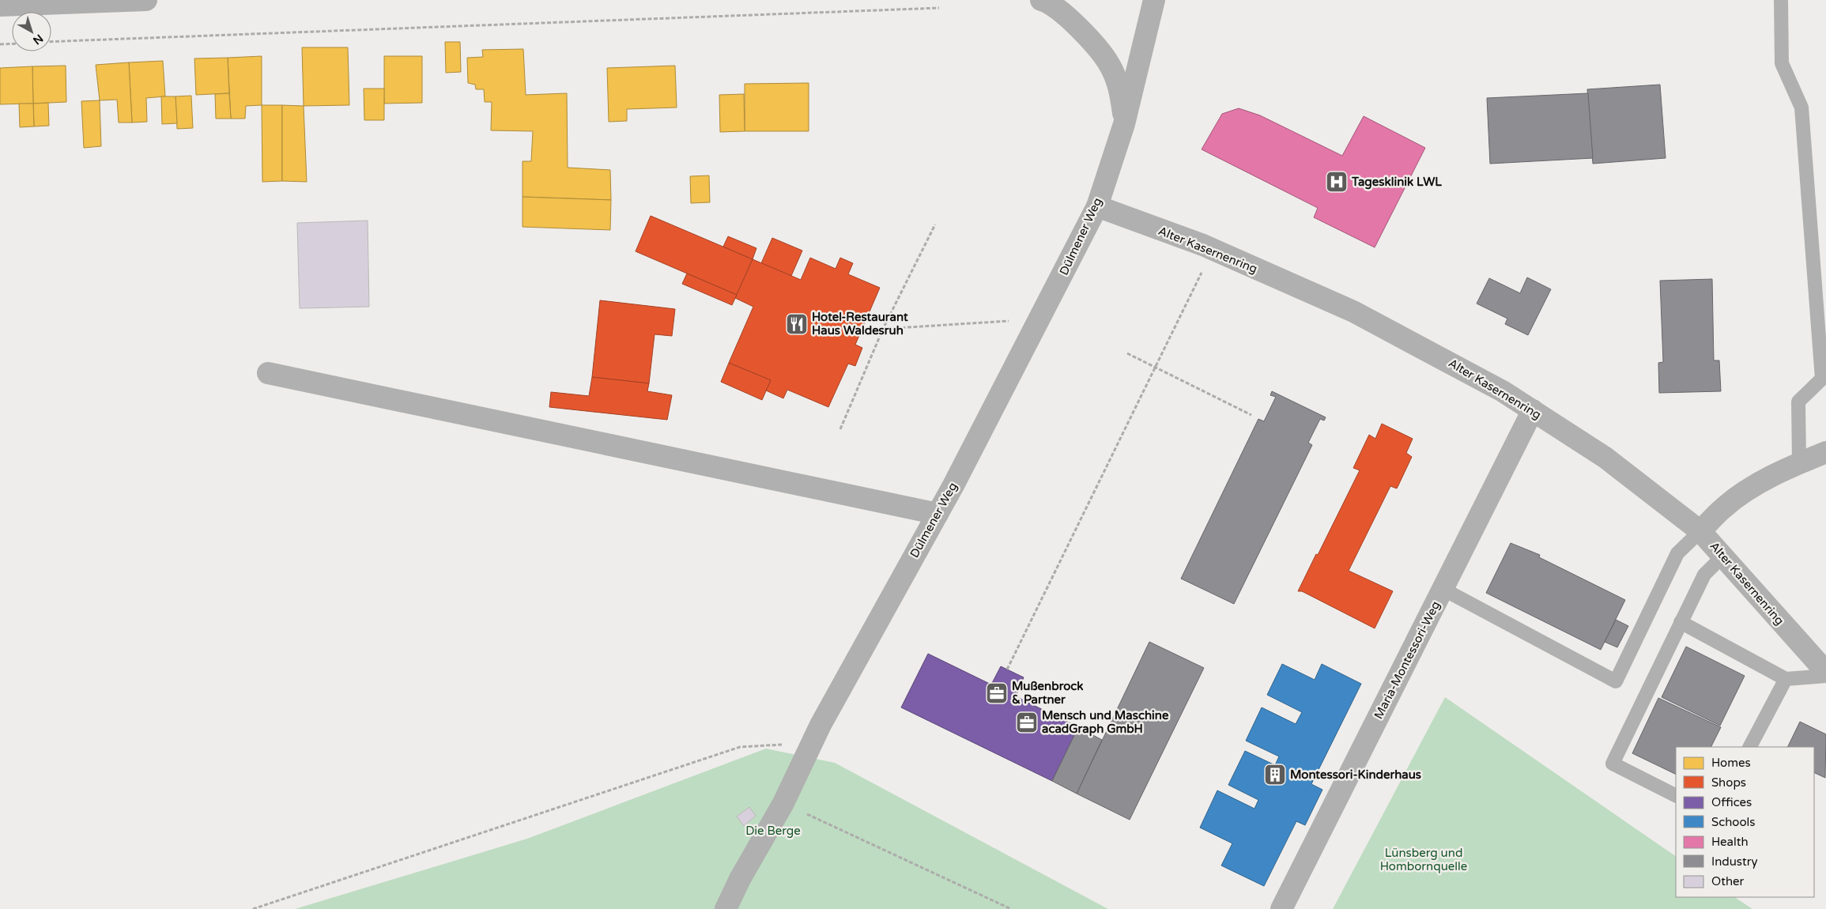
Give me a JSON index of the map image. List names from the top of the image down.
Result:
{
  "streets": {
    "street": ["Dülmener Weg", "Alter Kasernenring", "Maria-Montessori-Weg"]
  },
  "crossings": [
    ["Dülmener Weg", "Alter Kasernenring"],
    ["Alter Kasernenring", "Maria-Montessori-Weg"]
  ],
  "parks": ["Die Berge", "Lünsberg und Hombornquelle"],
  "places": {
    "hospital": ["Tagesklinik LWL"],
    "restaurant": ["Hotel-Restaurant Haus Waldesruh"],
    "office": ["Mußenbrock & Partner", "Mensch und Maschine acadGraph GmbH"],
    "building": ["Montessori-Kinderhaus"]
  },
  "legend": [
    "Homes",
    "Shops",
    "Offices",
    "Schools",
    "Health",
    "Industry",
    "Other"
  ],
  "north": "bottom right"
}
